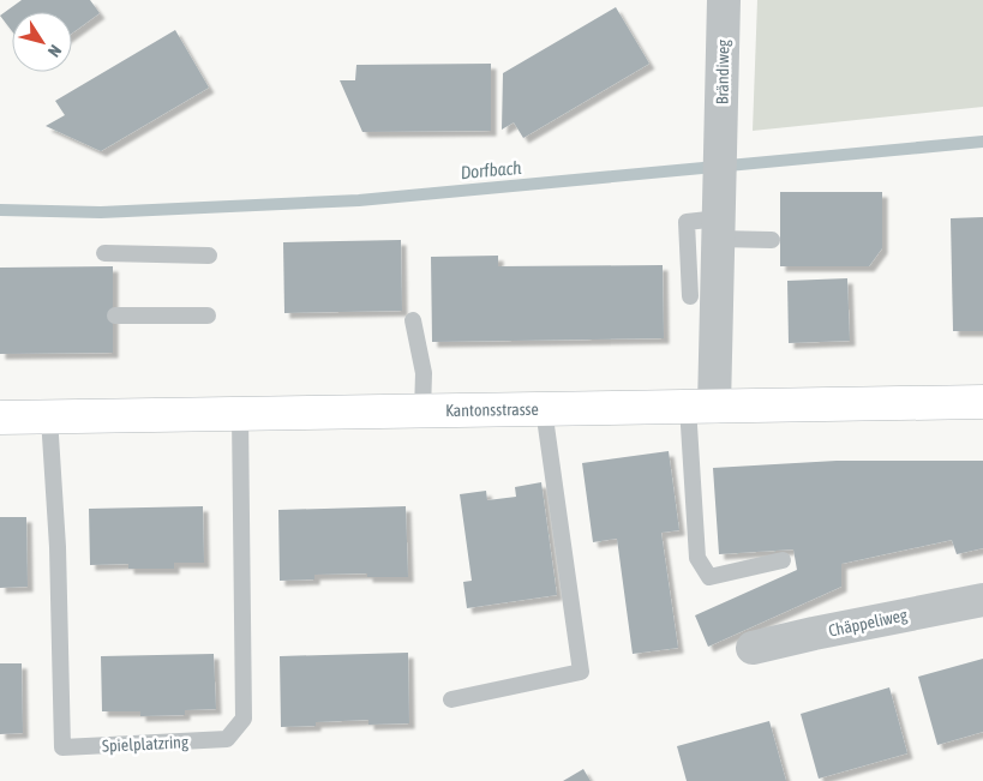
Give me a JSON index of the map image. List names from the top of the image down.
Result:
{
  "streets": {
    "main road": ["Kantonsstrasse"],
    "street": ["Brändiweg", "Chäppeliweg"],
    "lane": ["Spielplatzring"]
  },
  "crossings": [
    ["Brändiweg", "Kantonsstrasse"],
    ["Kantonsstrasse", "Spielplatzring"]
  ],
  "water": ["Dorfbach"],
  "north": "bottom right"
}
